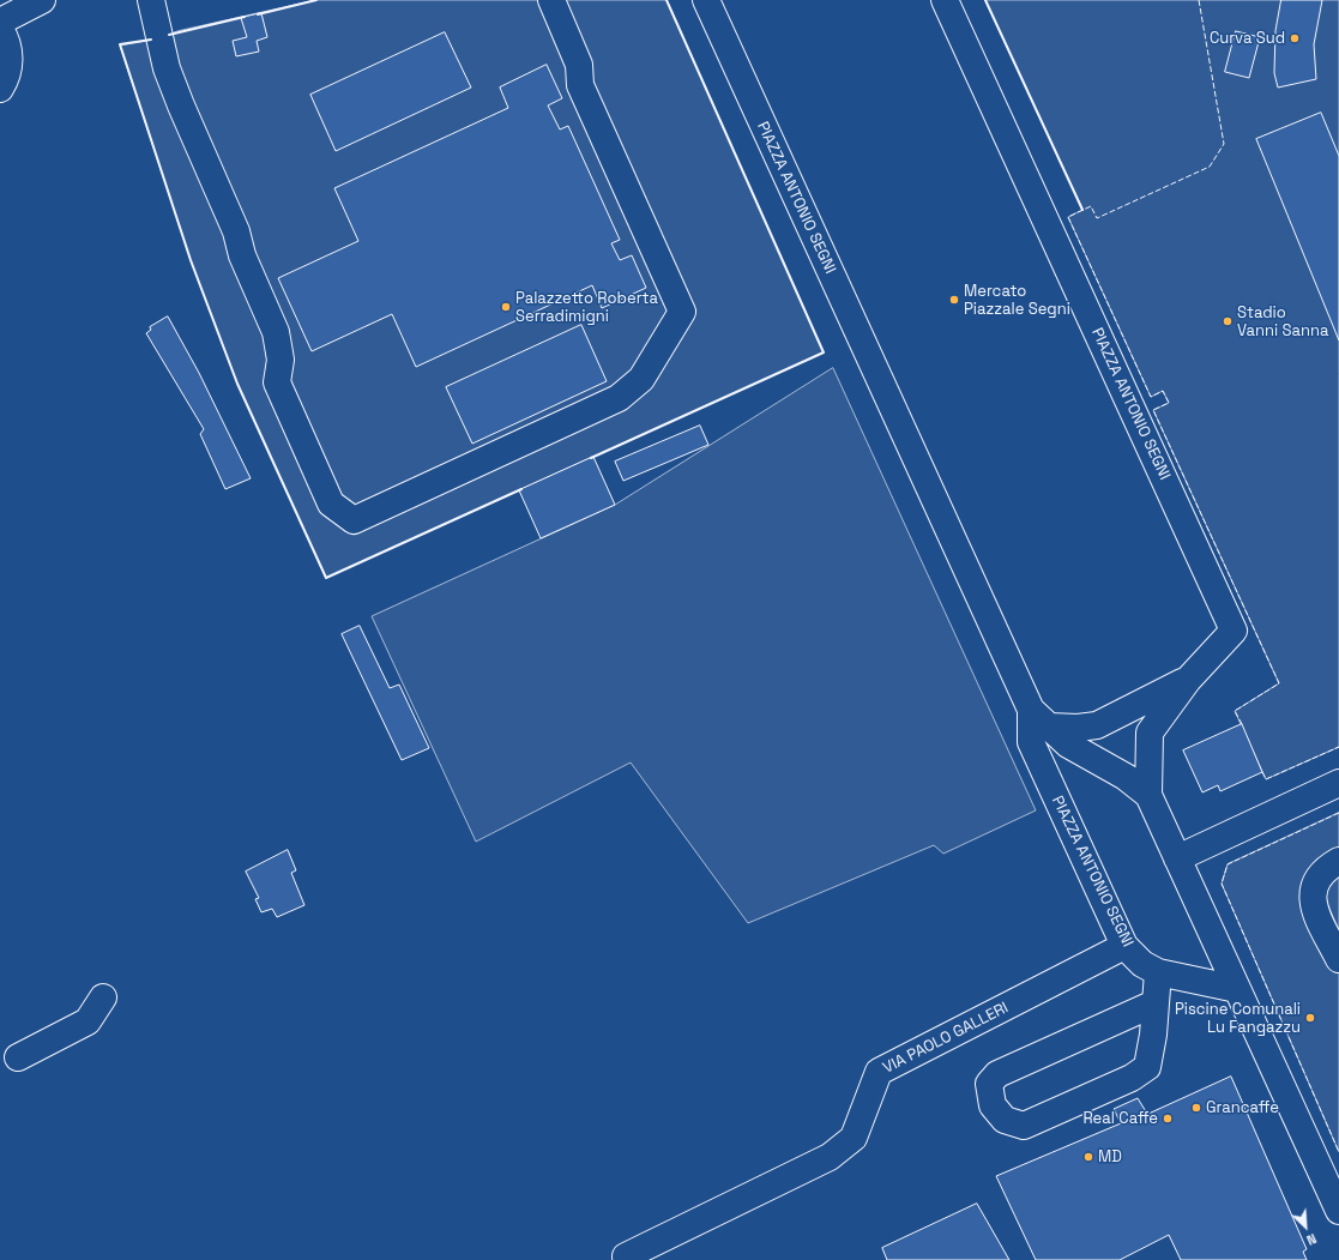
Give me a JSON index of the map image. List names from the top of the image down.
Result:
{
  "streets": {
    "street": ["PIAZZA ANTONIO SEGNI", "VIA PAOLO GALLERI"]
  },
  "crossings": [
    ["PIAZZA ANTONIO SEGNI", "VIA PAOLO GALLERI"]
  ],
  "places": [
    "Curva Sud",
    "Mercato Piazzale Segni",
    "Palazzetto Roberta Serradimigni",
    "Stadio Vanni Sanna",
    "Piscine Comunali Lu Fangazzu",
    "Grancaffe",
    "Real Caffe",
    "MD"
  ],
  "north": "bottom right"
}
